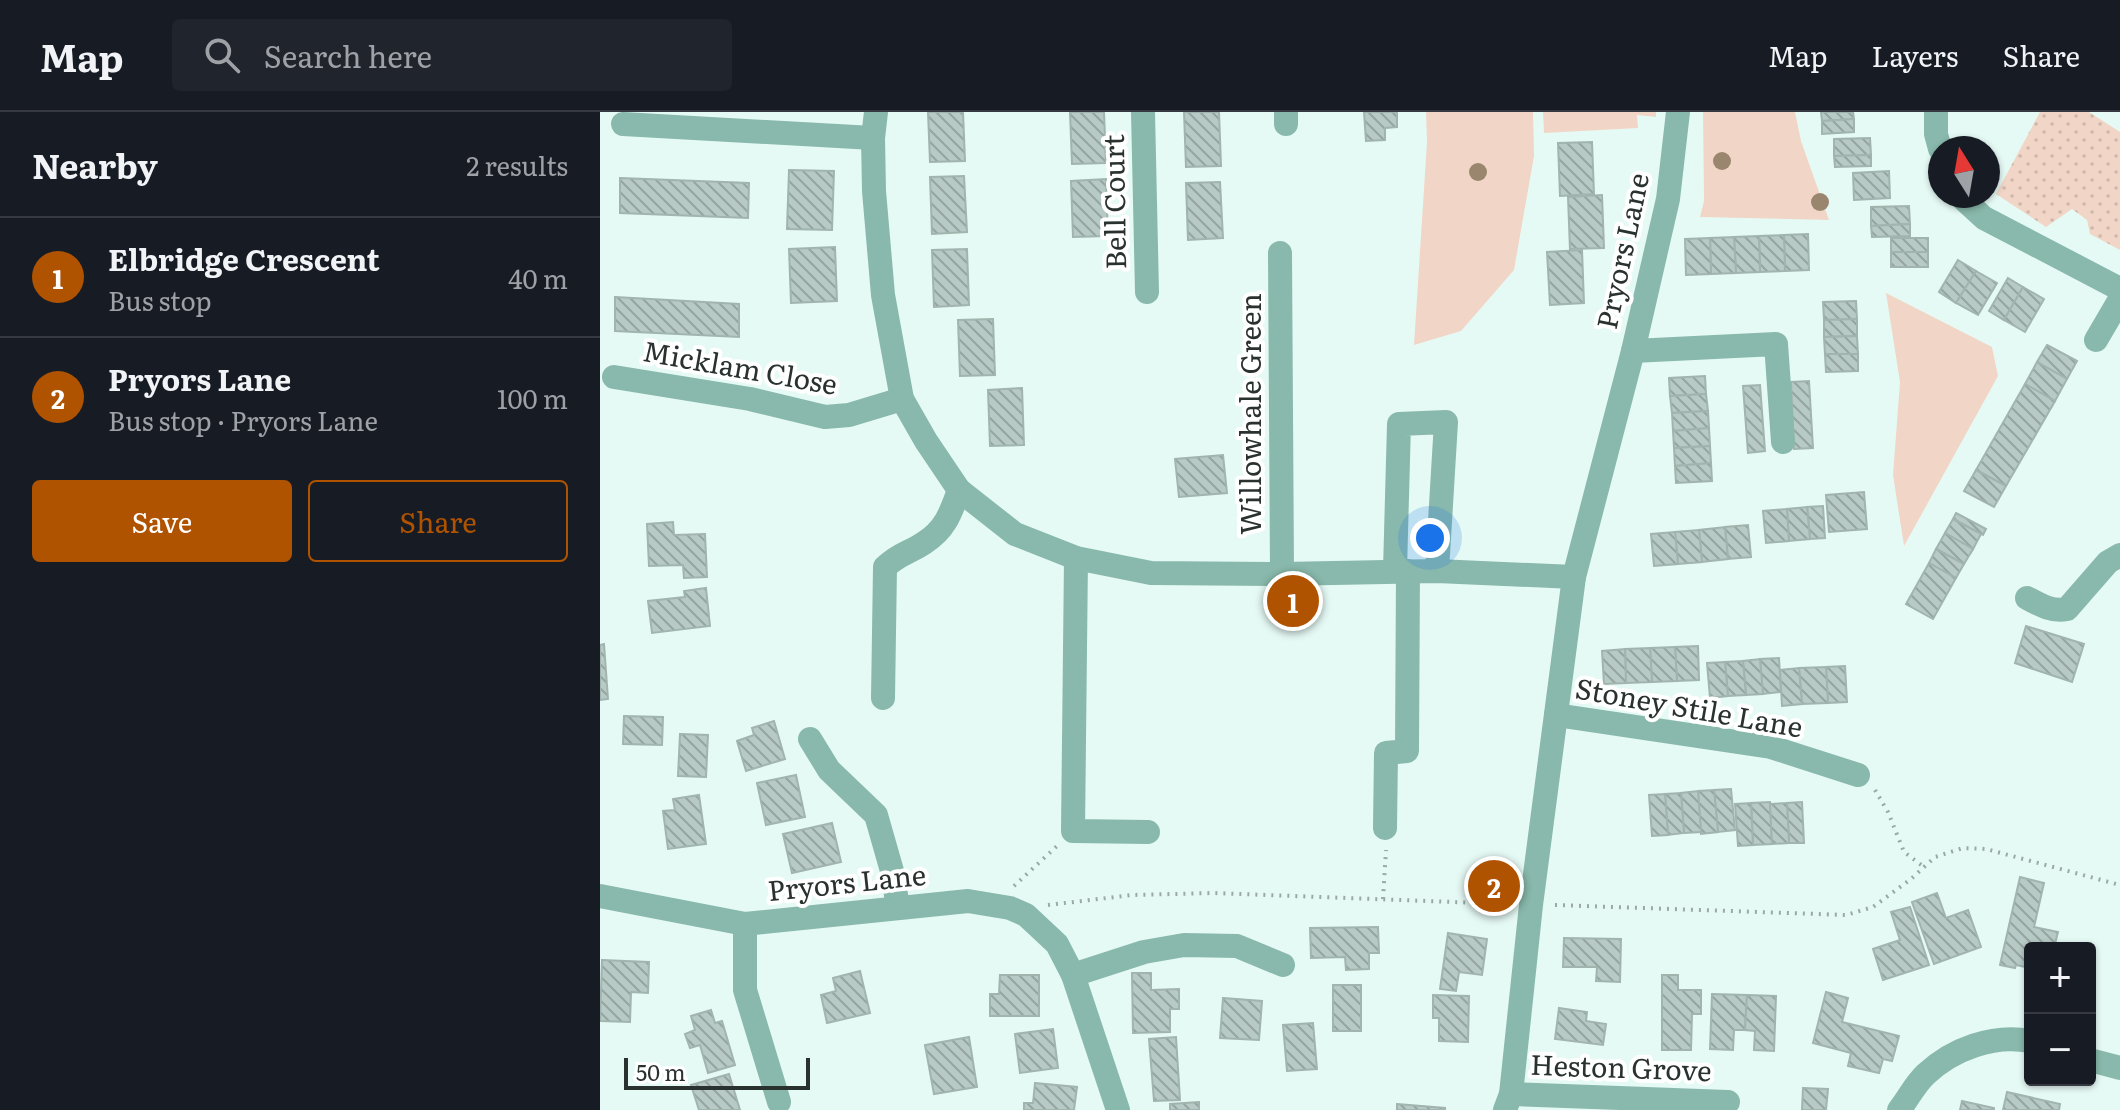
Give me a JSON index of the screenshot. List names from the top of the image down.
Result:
{
  "streets": {
    "street": [
      "Bell Court",
      "Pryors Lane",
      "Micklam Close",
      "Willowhale Green",
      "Stoney Stile Lane",
      "Heston Grove"
    ]
  },
  "crossings": [
    ["Pryors Lane", "Stoney Stile Lane"],
    ["Pryors Lane", "Heston Grove"]
  ],
  "scale_bar": "50 m",
  "north": "top",
  "page": {
    "header": "Map",
    "search": "Search here",
    "nav": ["Map", "Layers", "Share"],
    "heading": ["Nearby", "2 results"],
    "list": [
      {
        "mark": "1",
        "name": "Elbridge Crescent",
        "note": "Bus stop",
        "value": "40 m"
      },
      {
        "mark": "2",
        "name": "Pryors Lane",
        "note": "Bus stop · Pryors Lane",
        "value": "100 m"
      }
    ],
    "buttons": ["Save", "Share"],
    "pins": ["1", "2"],
    "map_buttons": ["+", "−"],
    "scale": "50 m"
  }
}
